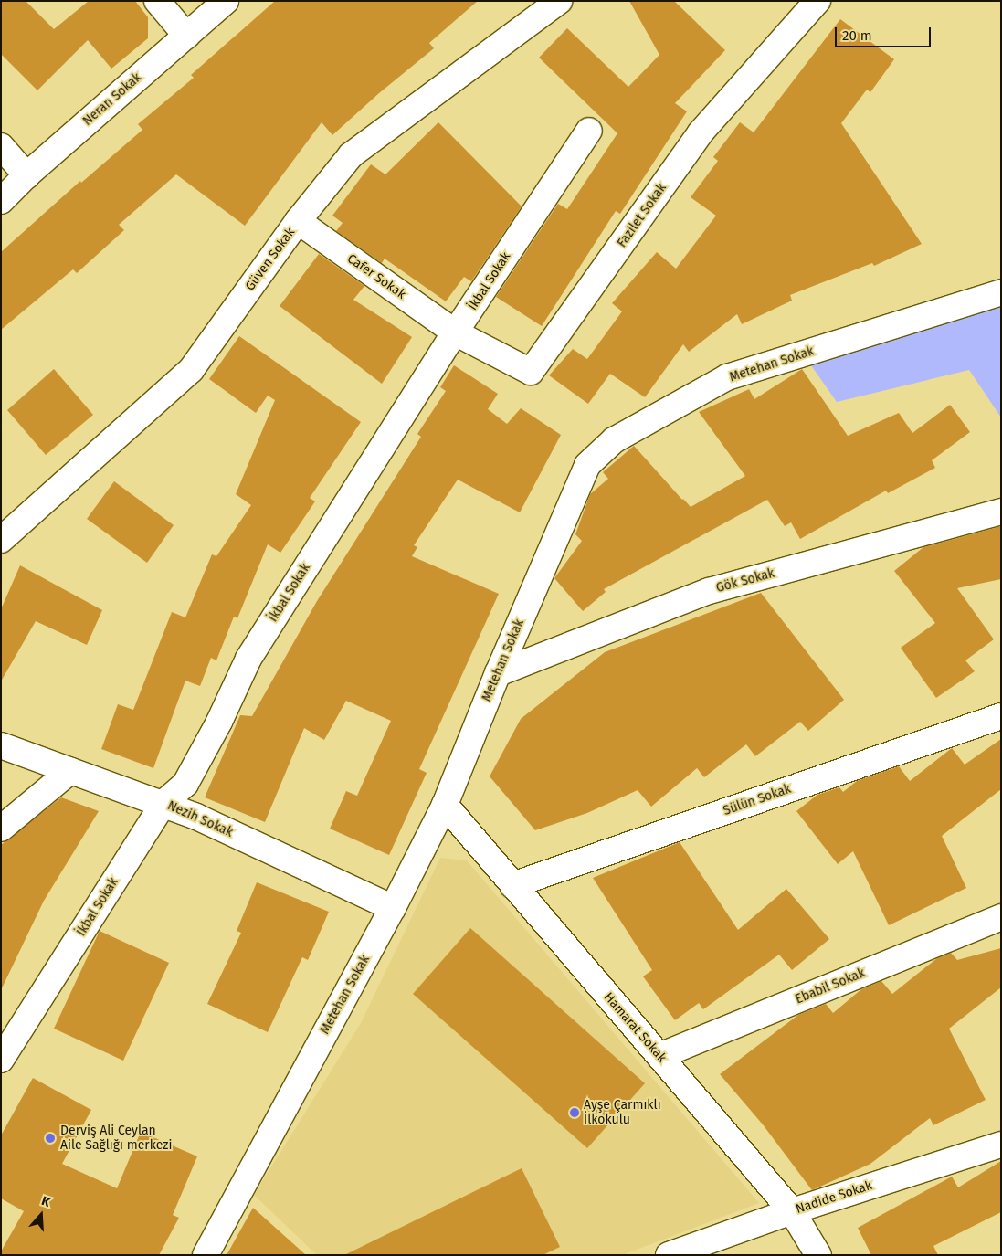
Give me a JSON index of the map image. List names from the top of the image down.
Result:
{
  "streets": {
    "street": [
      "Neran Sokak",
      "Fazilet Sokak",
      "Güven Sokak",
      "Cafer Sokak",
      "İkbal Sokak",
      "Metehan Sokak",
      "Gök Sokak",
      "Sülün Sokak",
      "Nezih Sokak",
      "Ebabil Sokak",
      "Hamarat Sokak",
      "Nadide Sokak"
    ]
  },
  "crossings": [
    ["Fazilet Sokak", "Cafer Sokak"],
    ["Fazilet Sokak", "İkbal Sokak"],
    ["Güven Sokak", "Cafer Sokak"],
    ["Cafer Sokak", "İkbal Sokak"],
    ["İkbal Sokak", "Nezih Sokak"],
    ["Metehan Sokak", "Gök Sokak"],
    ["Metehan Sokak", "Nezih Sokak"],
    ["Metehan Sokak", "Hamarat Sokak"],
    ["Sülün Sokak", "Hamarat Sokak"],
    ["Ebabil Sokak", "Hamarat Sokak"],
    ["Hamarat Sokak", "Nadide Sokak"]
  ],
  "places": ["Ayşe Çarmıklı İlkokulu", "Derviş Ali Ceylan Aile Sağlığı merkezi"],
  "scale_bar": "20 m",
  "north": "top"
}
